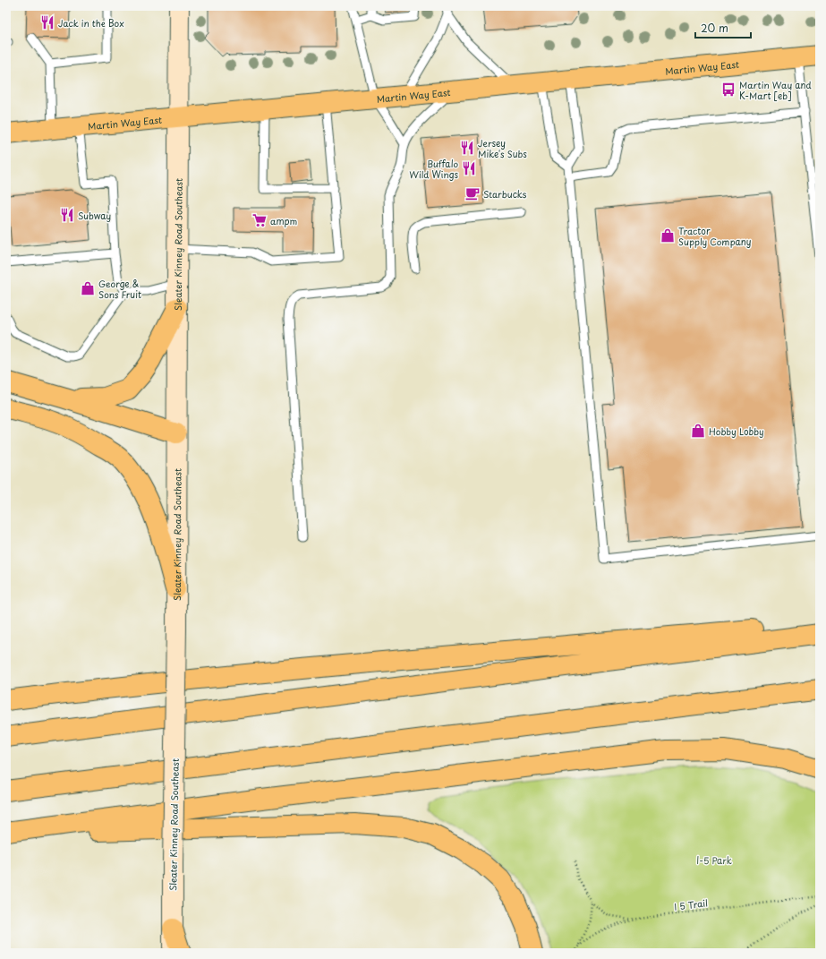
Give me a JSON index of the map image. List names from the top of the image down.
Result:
{
  "streets": {
    "main road": ["Martin Way East", "Sleater Kinney Road Southeast"],
    "path": ["I 5 Trail"]
  },
  "crossings": [
    ["Martin Way East", "Sleater Kinney Road Southeast"]
  ],
  "parks": ["I-5 Park"],
  "places": {
    "restaurant": [
      "Jack in the Box",
      "Jersey Mike's Subs",
      "Buffalo Wild Wings",
      "Subway"
    ],
    "bus stop": ["Martin Way and K-Mart [eb]"],
    "cafe": ["Starbucks"],
    "supermarket": ["ampm"],
    "shop": ["Tractor Supply Company", "George & Sons Fruit", "Hobby Lobby"]
  },
  "scale_bar": "20 m"
}
